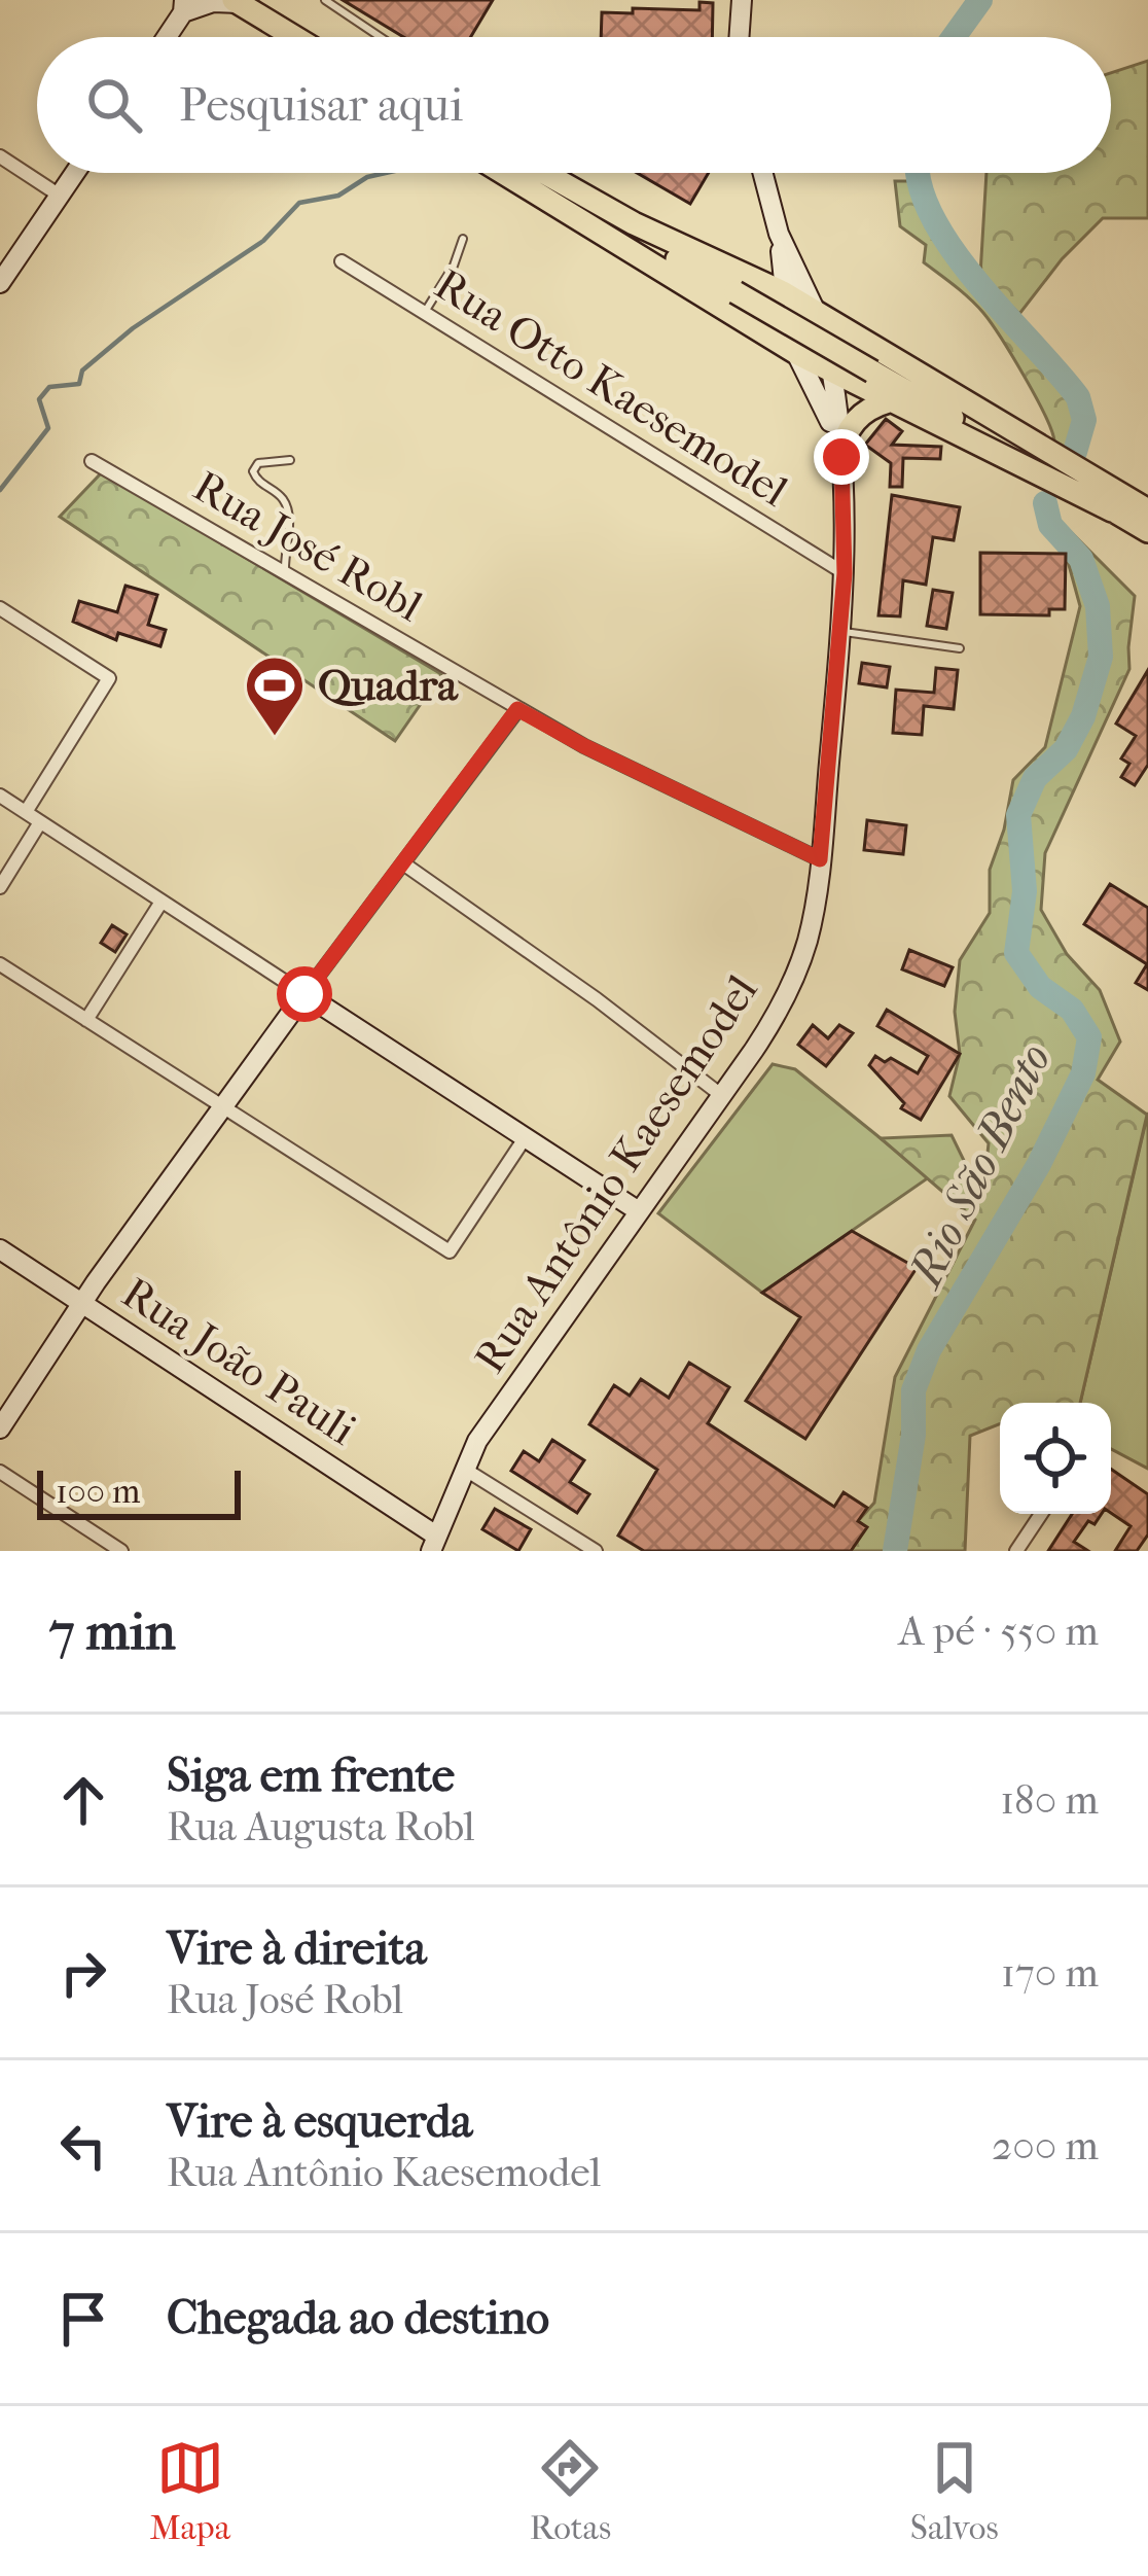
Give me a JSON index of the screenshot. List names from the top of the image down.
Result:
{
  "streets": {
    "main road": ["Rua Antônio Kaesemodel", "Rua João Pauli"],
    "street": ["Rua Otto Kaesemodel", "Rua José Robl"]
  },
  "crossings": [
    ["Rua Otto Kaesemodel", "Rua Antônio Kaesemodel"],
    ["Rua José Robl", "Rua Antônio Kaesemodel"],
    ["Rua Antônio Kaesemodel", "Rua João Pauli"]
  ],
  "water": ["Rio São Bento"],
  "places": {
    "sports": ["Quadra"]
  },
  "scale_bar": "100 m",
  "page": {
    "search": "Pesquisar aqui",
    "scale": "100 m",
    "heading": ["7 min", "A pé · 550 m"],
    "list": [
      ["Siga em frente", "Rua Augusta Robl", "180 m"],
      ["Vire à direita", "Rua José Robl", "170 m"],
      ["Vire à esquerda", "Rua Antônio Kaesemodel", "200 m"],
      "Chegada ao destino"
    ],
    "nav": ["Mapa", "Rotas", "Salvos"]
  }
}
